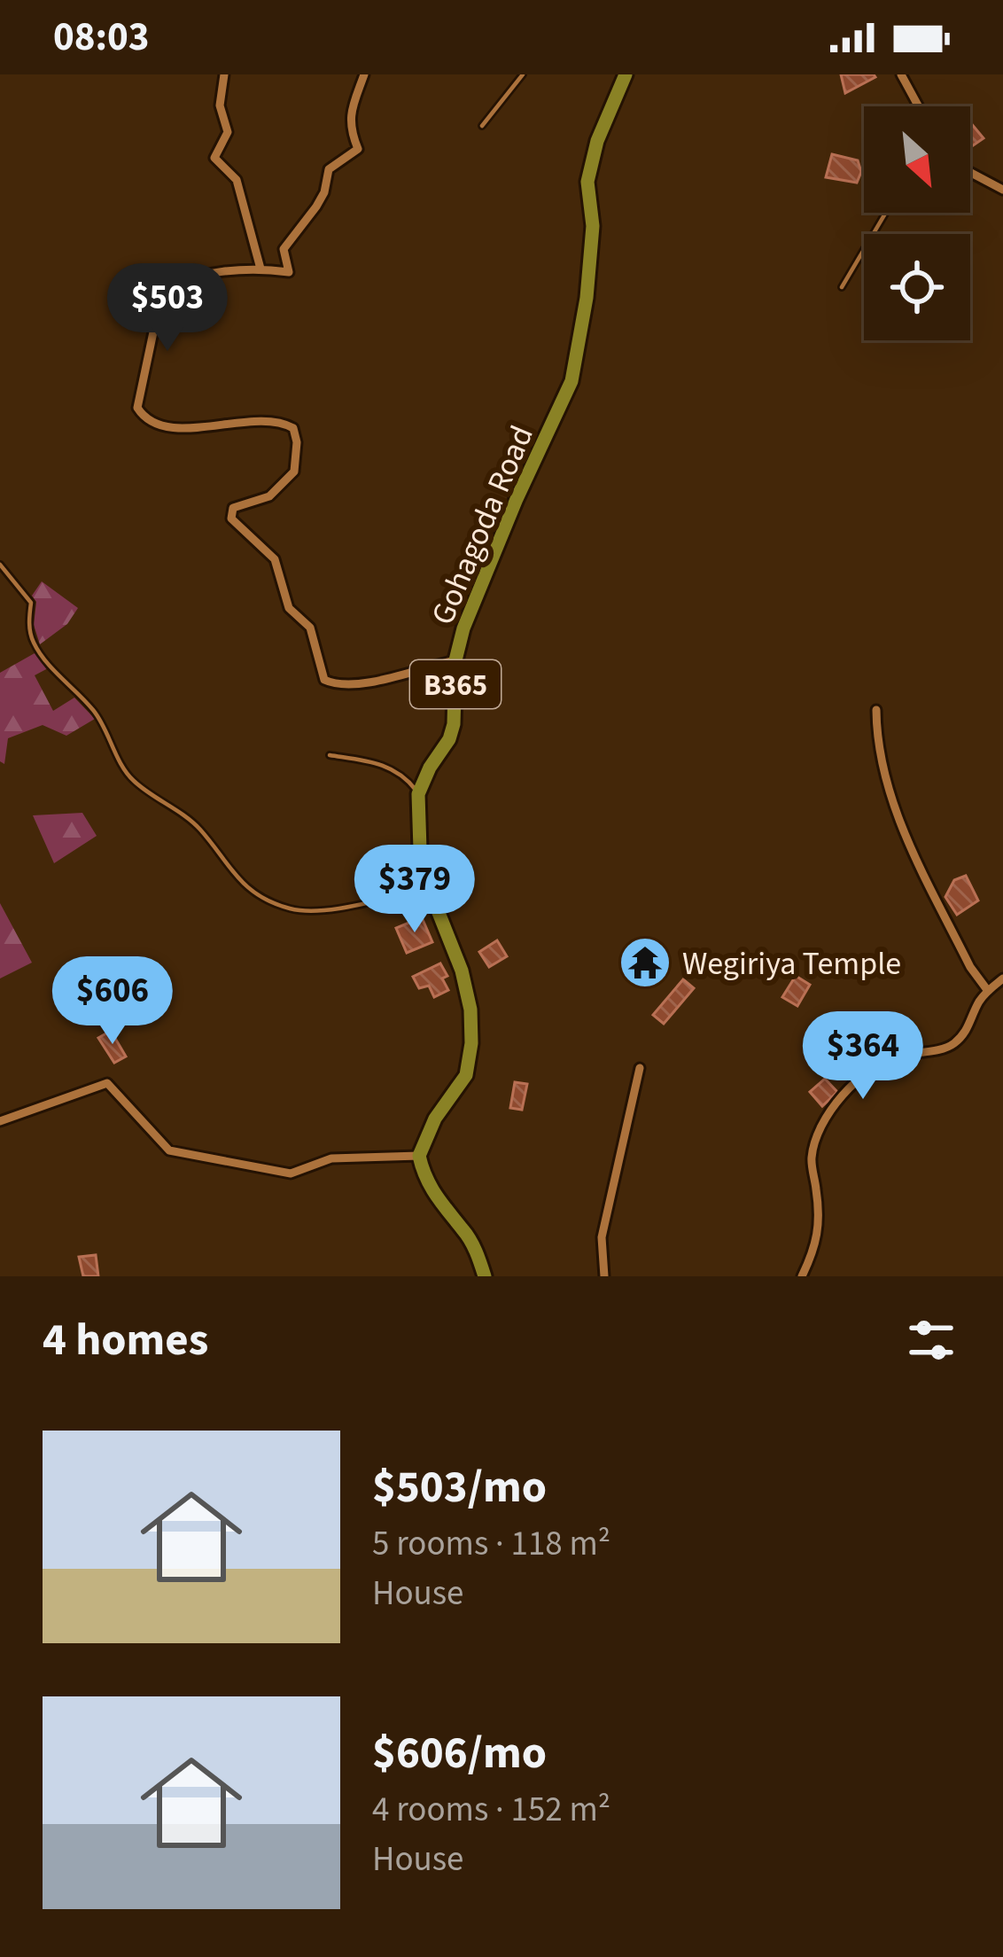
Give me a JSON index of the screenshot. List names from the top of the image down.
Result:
{
  "streets": {
    "main road": ["Gohagoda Road", "B365"]
  },
  "places": {
    "temple": ["Wegiriya Temple"]
  },
  "north": "bottom right",
  "page": {
    "status": "08:03",
    "price": [
      "$503",
      "$379",
      "$606",
      "$364"
    ],
    "heading": "4 homes",
    "list": [
      {
        "name": "$503/mo",
        "note": "5 rooms · 118 m² · House"
      },
      {
        "name": "$606/mo",
        "note": "4 rooms · 152 m² · House"
      }
    ]
  }
}
